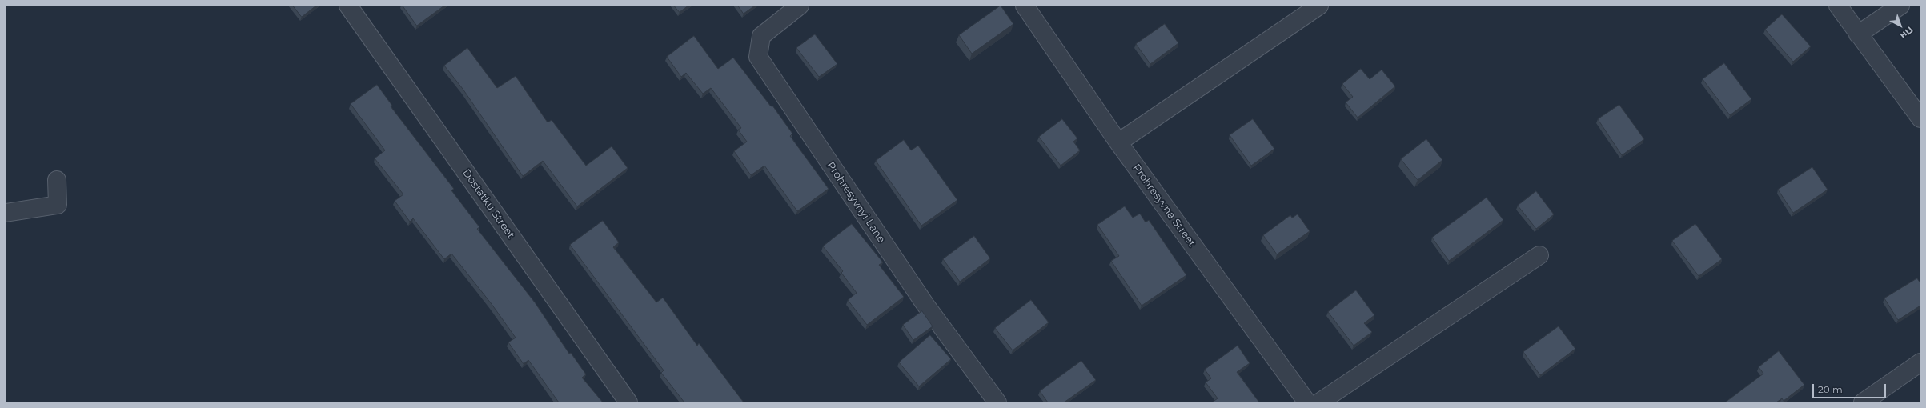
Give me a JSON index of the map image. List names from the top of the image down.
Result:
{
  "streets": {
    "street": ["Prohresyvnyi Lane", "Dostatku Street", "Prohresyvna Street"]
  },
  "scale_bar": "20 m",
  "north": "bottom right"
}
